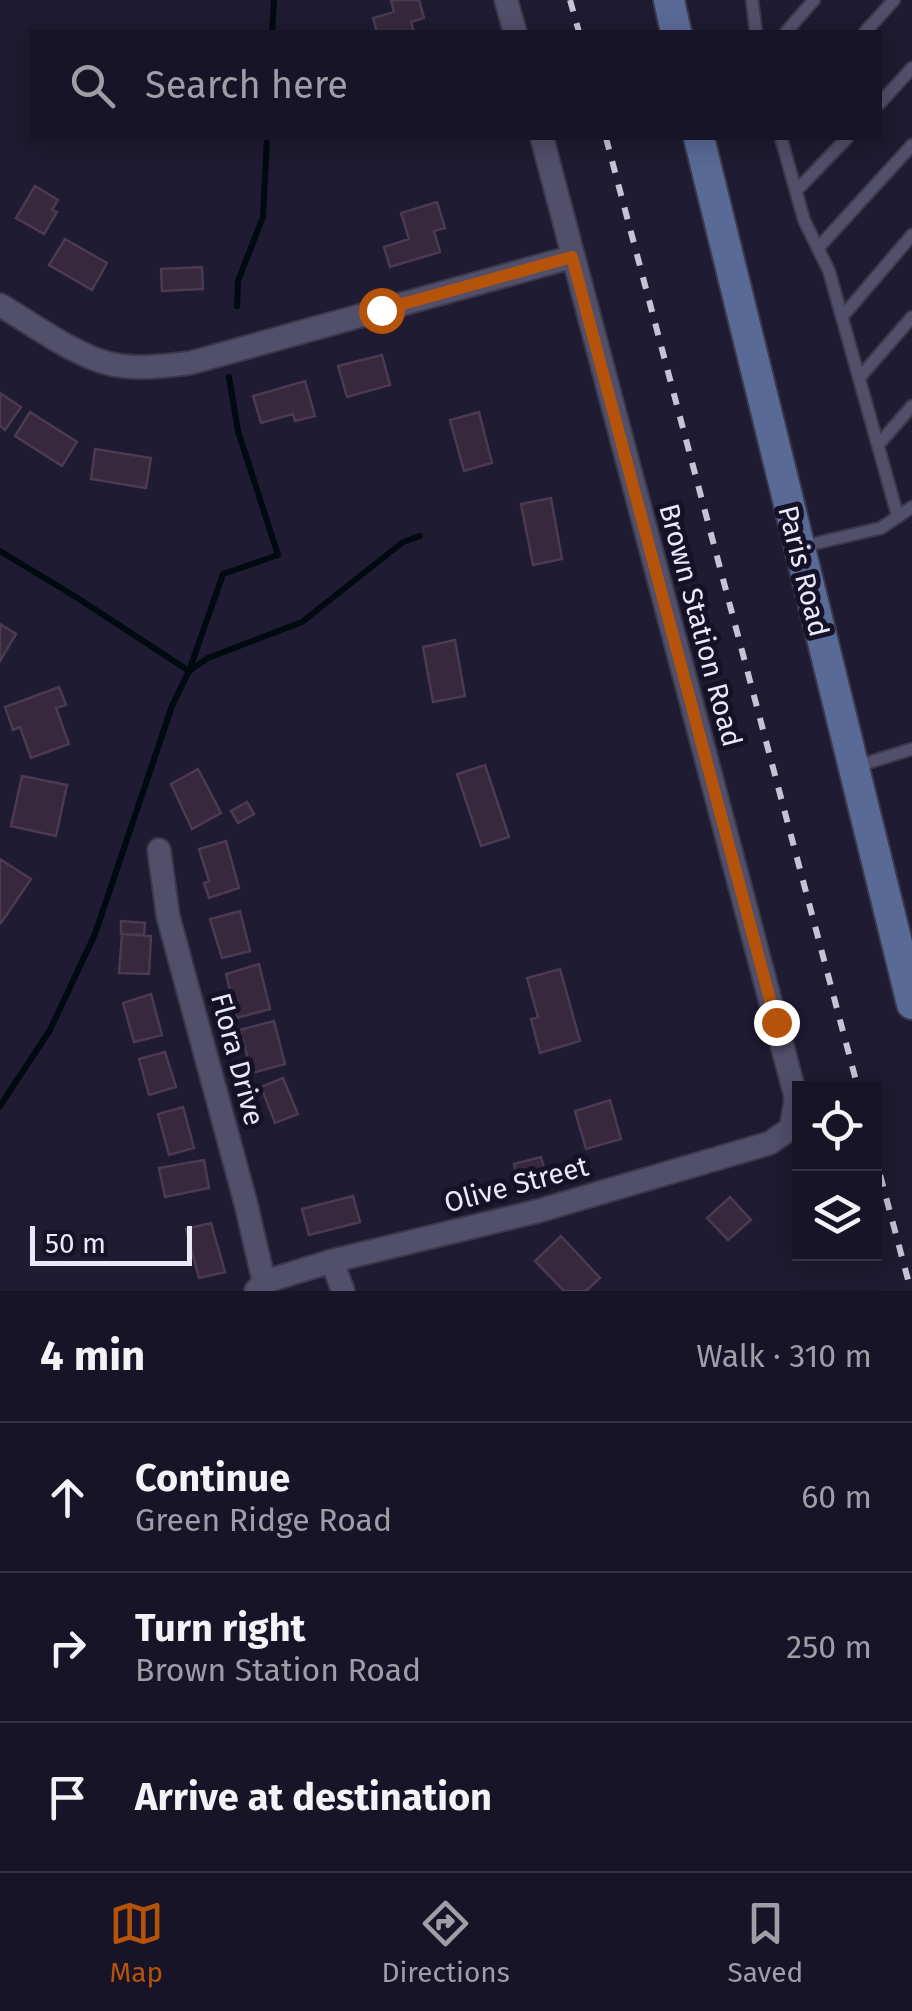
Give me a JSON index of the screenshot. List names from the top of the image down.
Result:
{
  "streets": {
    "main road": ["Paris Road"],
    "street": ["Brown Station Road", "Flora Drive", "Olive Street"]
  },
  "crossings": [
    ["Brown Station Road", "Olive Street"],
    ["Flora Drive", "Olive Street"]
  ],
  "scale_bar": "50 m",
  "page": {
    "search": "Search here",
    "scale": "50 m",
    "heading": ["4 min", "Walk · 310 m"],
    "list": [
      ["Continue", "Green Ridge Road", "60 m"],
      ["Turn right", "Brown Station Road", "250 m"],
      "Arrive at destination"
    ],
    "nav": ["Map", "Directions", "Saved"]
  }
}
